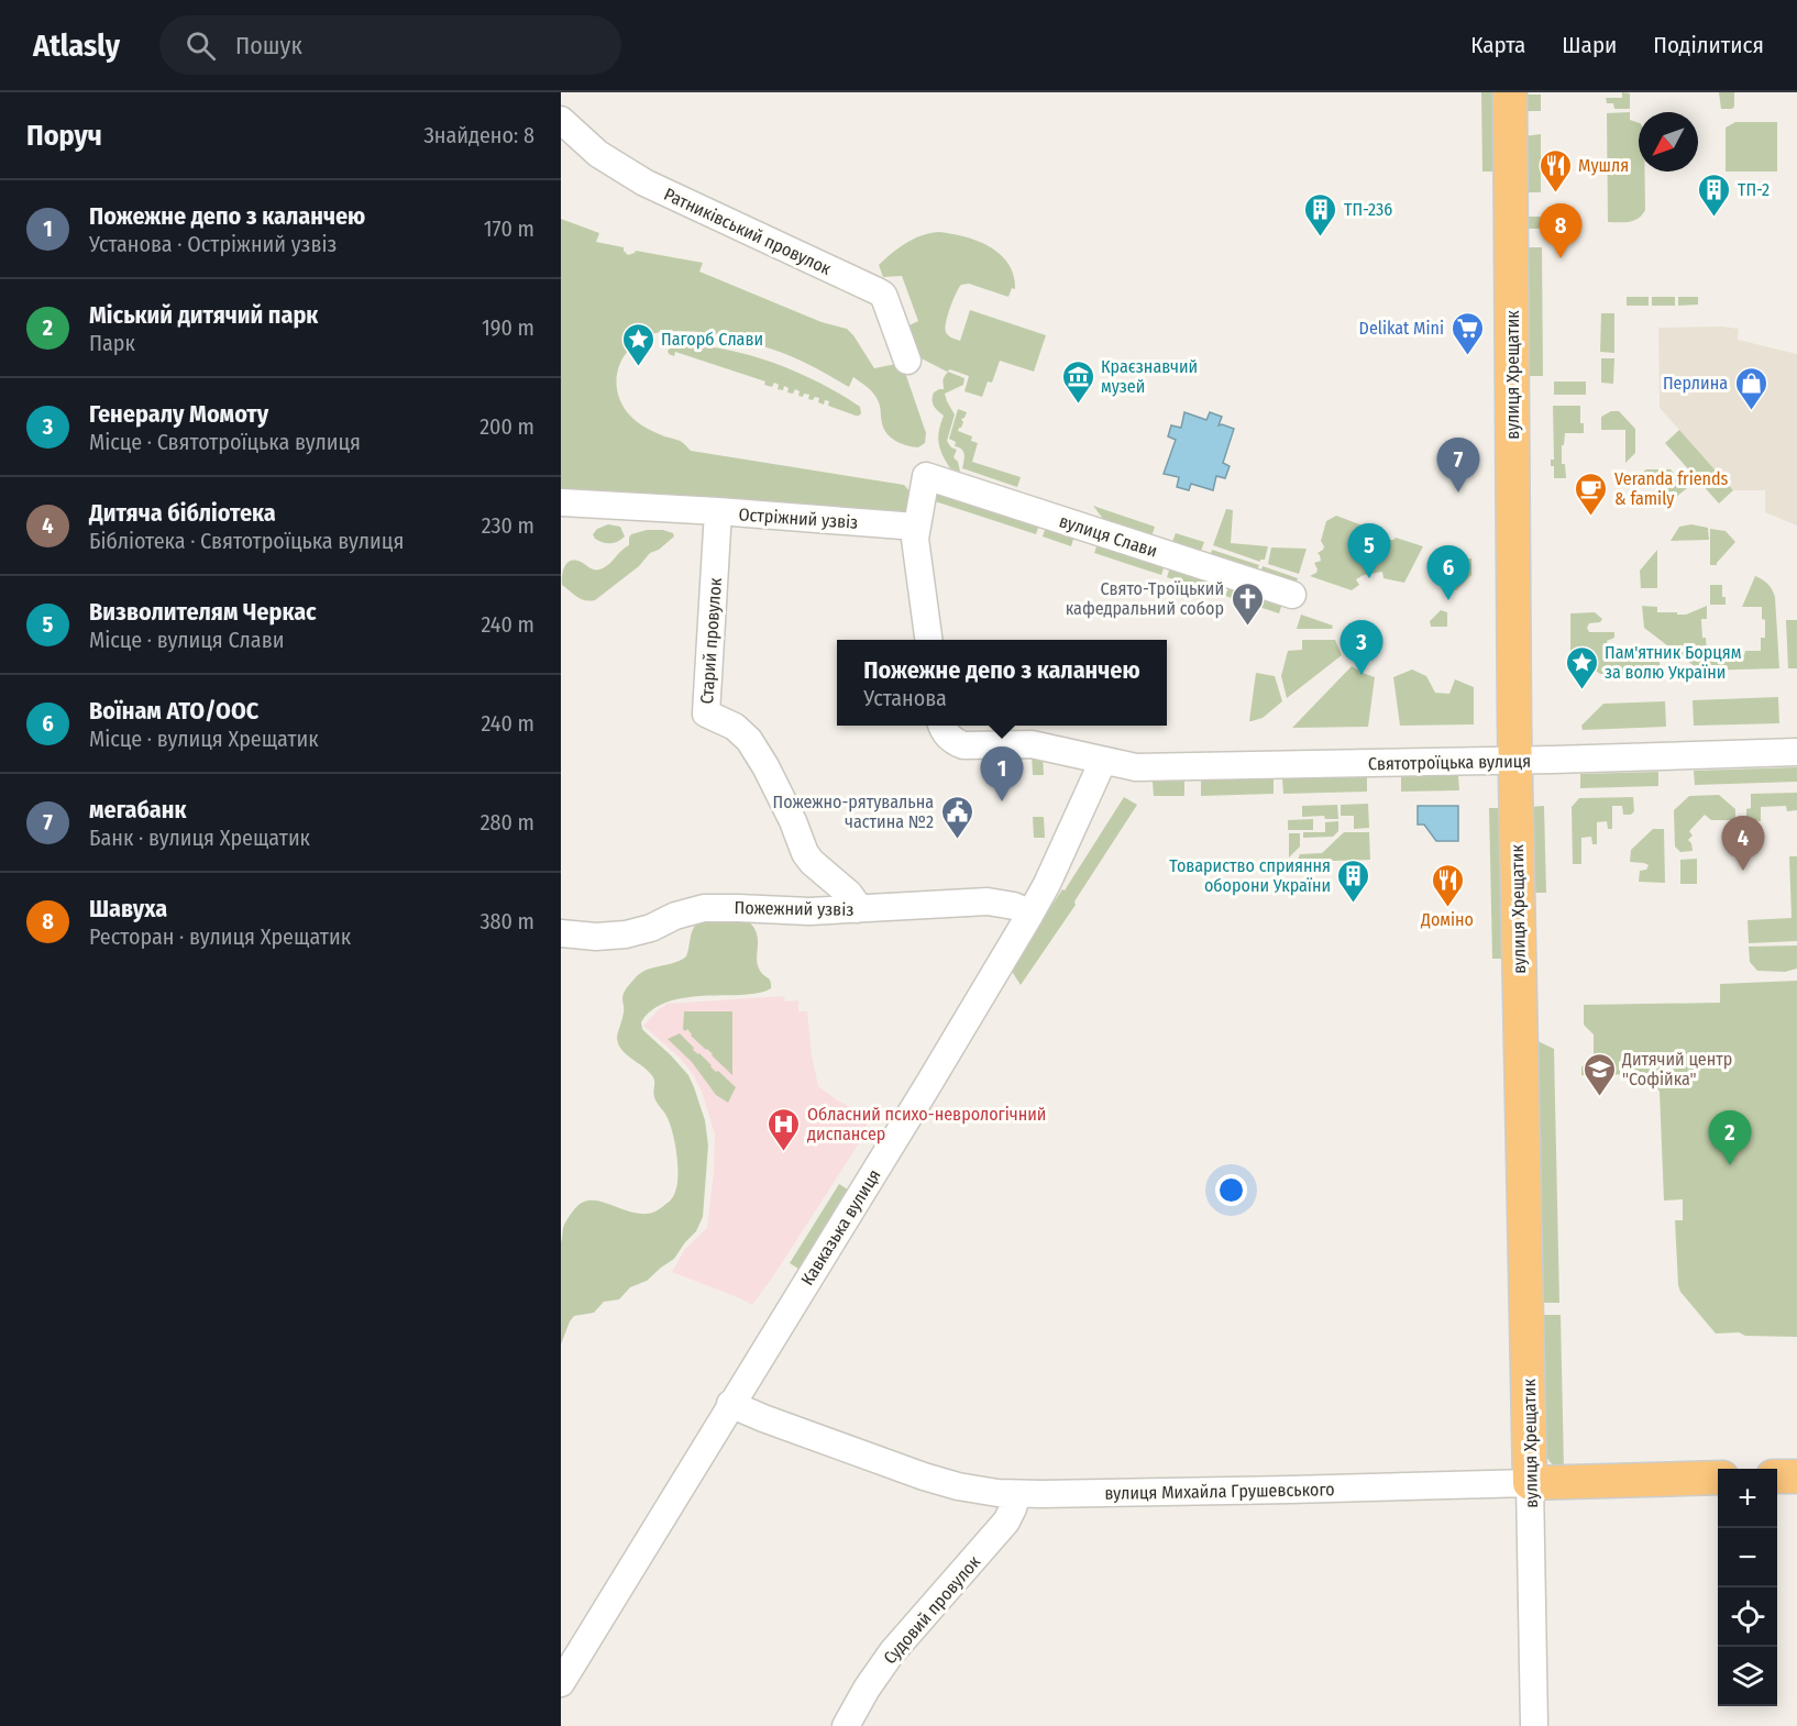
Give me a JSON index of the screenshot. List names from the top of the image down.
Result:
{
  "streets": {
    "main road": ["вулиця Хрещатик", "вулиця Михайла Грушевського"],
    "street": [
      "Ратниківський провулок",
      "Остріжний узвіз",
      "вулиця Слави",
      "Старий провулок",
      "Святотроїцька вулиця",
      "Пожежний узвіз",
      "Кавказька вулиця",
      "Судовий провулок"
    ]
  },
  "crossings": [
    ["вулиця Хрещатик", "Святотроїцька вулиця"],
    ["вулиця Хрещатик", "вулиця Михайла Грушевського"],
    ["Остріжний узвіз", "вулиця Слави"],
    ["Остріжний узвіз", "Старий провулок"],
    ["Старий провулок", "Пожежний узвіз"],
    ["Святотроїцька вулиця", "Кавказька вулиця"],
    ["Пожежний узвіз", "Кавказька вулиця"],
    ["Кавказька вулиця", "вулиця Михайла Грушевського"],
    ["вулиця Михайла Грушевського", "Судовий провулок"]
  ],
  "places": {
    "restaurant": ["Мушля", "Доміно"],
    "building": ["ТП-2", "ТП-236", "Товариство сприяння оборони України"],
    "supermarket": ["Delikat Mini"],
    "place": ["Пагорб Слави", "Пам'ятник Борцям за волю України"],
    "museum": ["Краєзнавчий музей"],
    "shop": ["Перлина"],
    "cafe": ["Veranda friends & family"],
    "church": ["Свято-Троїцький кафедральний собор"],
    "public building": ["Пожежно-рятувальна частина №2"],
    "school or university": ["Дитячий центр \"Софійка\""],
    "hospital": ["Обласний психо-неврологічний диспансер"]
  },
  "north": "bottom left",
  "page": {
    "header": "Atlasly",
    "search": "Пошук",
    "nav": ["Карта", "Шари", "Поділитися"],
    "heading": ["Поруч", "Знайдено: 8"],
    "list": [
      {
        "mark": "1",
        "name": "Пожежне депо з каланчею",
        "note": "Установа · Остріжний узвіз",
        "value": "170 m"
      },
      {
        "mark": "2",
        "name": "Міський дитячий парк",
        "note": "Парк",
        "value": "190 m"
      },
      {
        "mark": "3",
        "name": "Генералу Момоту",
        "note": "Місце · Святотроїцька вулиця",
        "value": "200 m"
      },
      {
        "mark": "4",
        "name": "Дитяча бібліотека",
        "note": "Бібліотека · Святотроїцька вулиця",
        "value": "230 m"
      },
      {
        "mark": "5",
        "name": "Визволителям Черкас",
        "note": "Місце · вулиця Слави",
        "value": "240 m"
      },
      {
        "mark": "6",
        "name": "Воїнам АТО/ООС",
        "note": "Місце · вулиця Хрещатик",
        "value": "240 m"
      },
      {
        "mark": "7",
        "name": "мегабанк",
        "note": "Банк · вулиця Хрещатик",
        "value": "280 m"
      },
      {
        "mark": "8",
        "name": "Шавуха",
        "note": "Ресторан · вулиця Хрещатик",
        "value": "380 m"
      }
    ],
    "pins": [
      "8",
      "7",
      "5",
      "6",
      "3",
      "1",
      "4",
      "2"
    ],
    "popup": ["Пожежне депо з каланчею", "Установа"],
    "map_buttons": ["+", "−"]
  }
}
